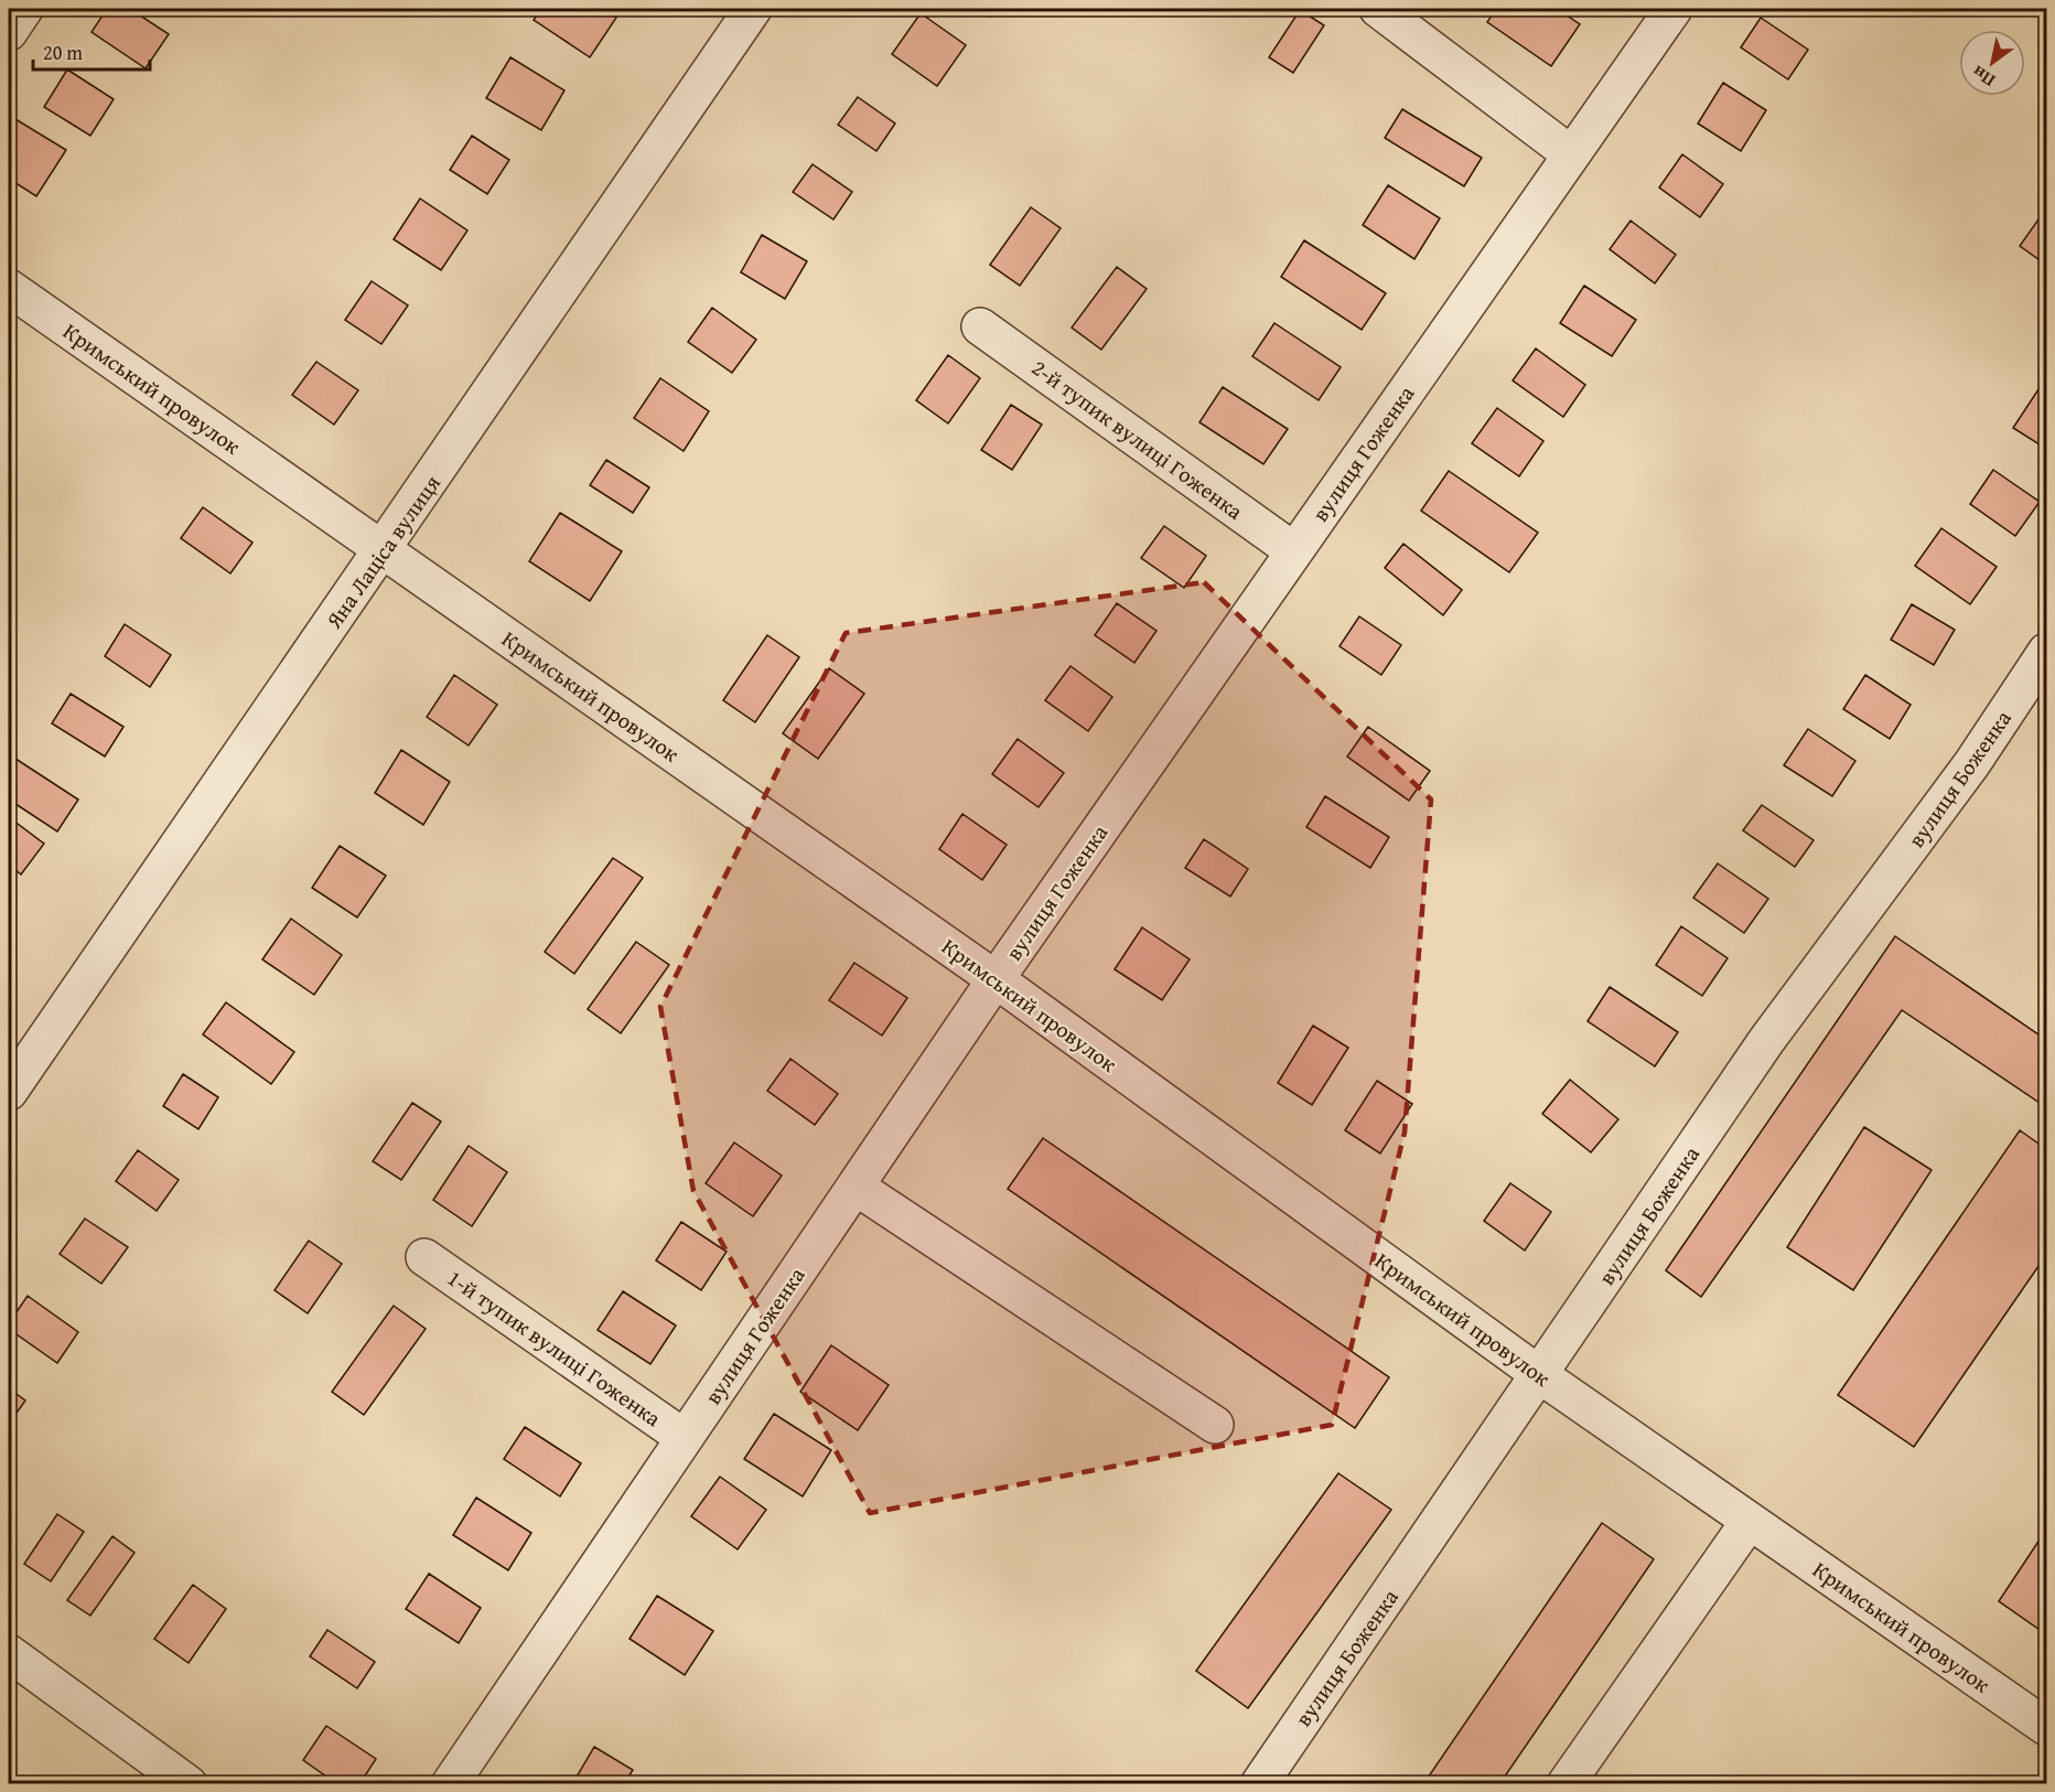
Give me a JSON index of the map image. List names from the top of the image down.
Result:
{
  "streets": {
    "street": [
      "Кримський провулок",
      "2-й тупик вулиці Гоженка",
      "вулиця Гоженка",
      "Яна Лаціса вулиця",
      "вулиця Боженка",
      "1-й тупик вулиці Гоженка"
    ]
  },
  "crossings": [
    ["Кримський провулок", "вулиця Гоженка"],
    ["Кримський провулок", "Яна Лаціса вулиця"],
    ["Кримський провулок", "вулиця Боженка"],
    ["2-й тупик вулиці Гоженка", "вулиця Гоженка"],
    ["вулиця Гоженка", "1-й тупик вулиці Гоженка"]
  ],
  "scale_bar": "20 m",
  "north": "bottom left"
}
